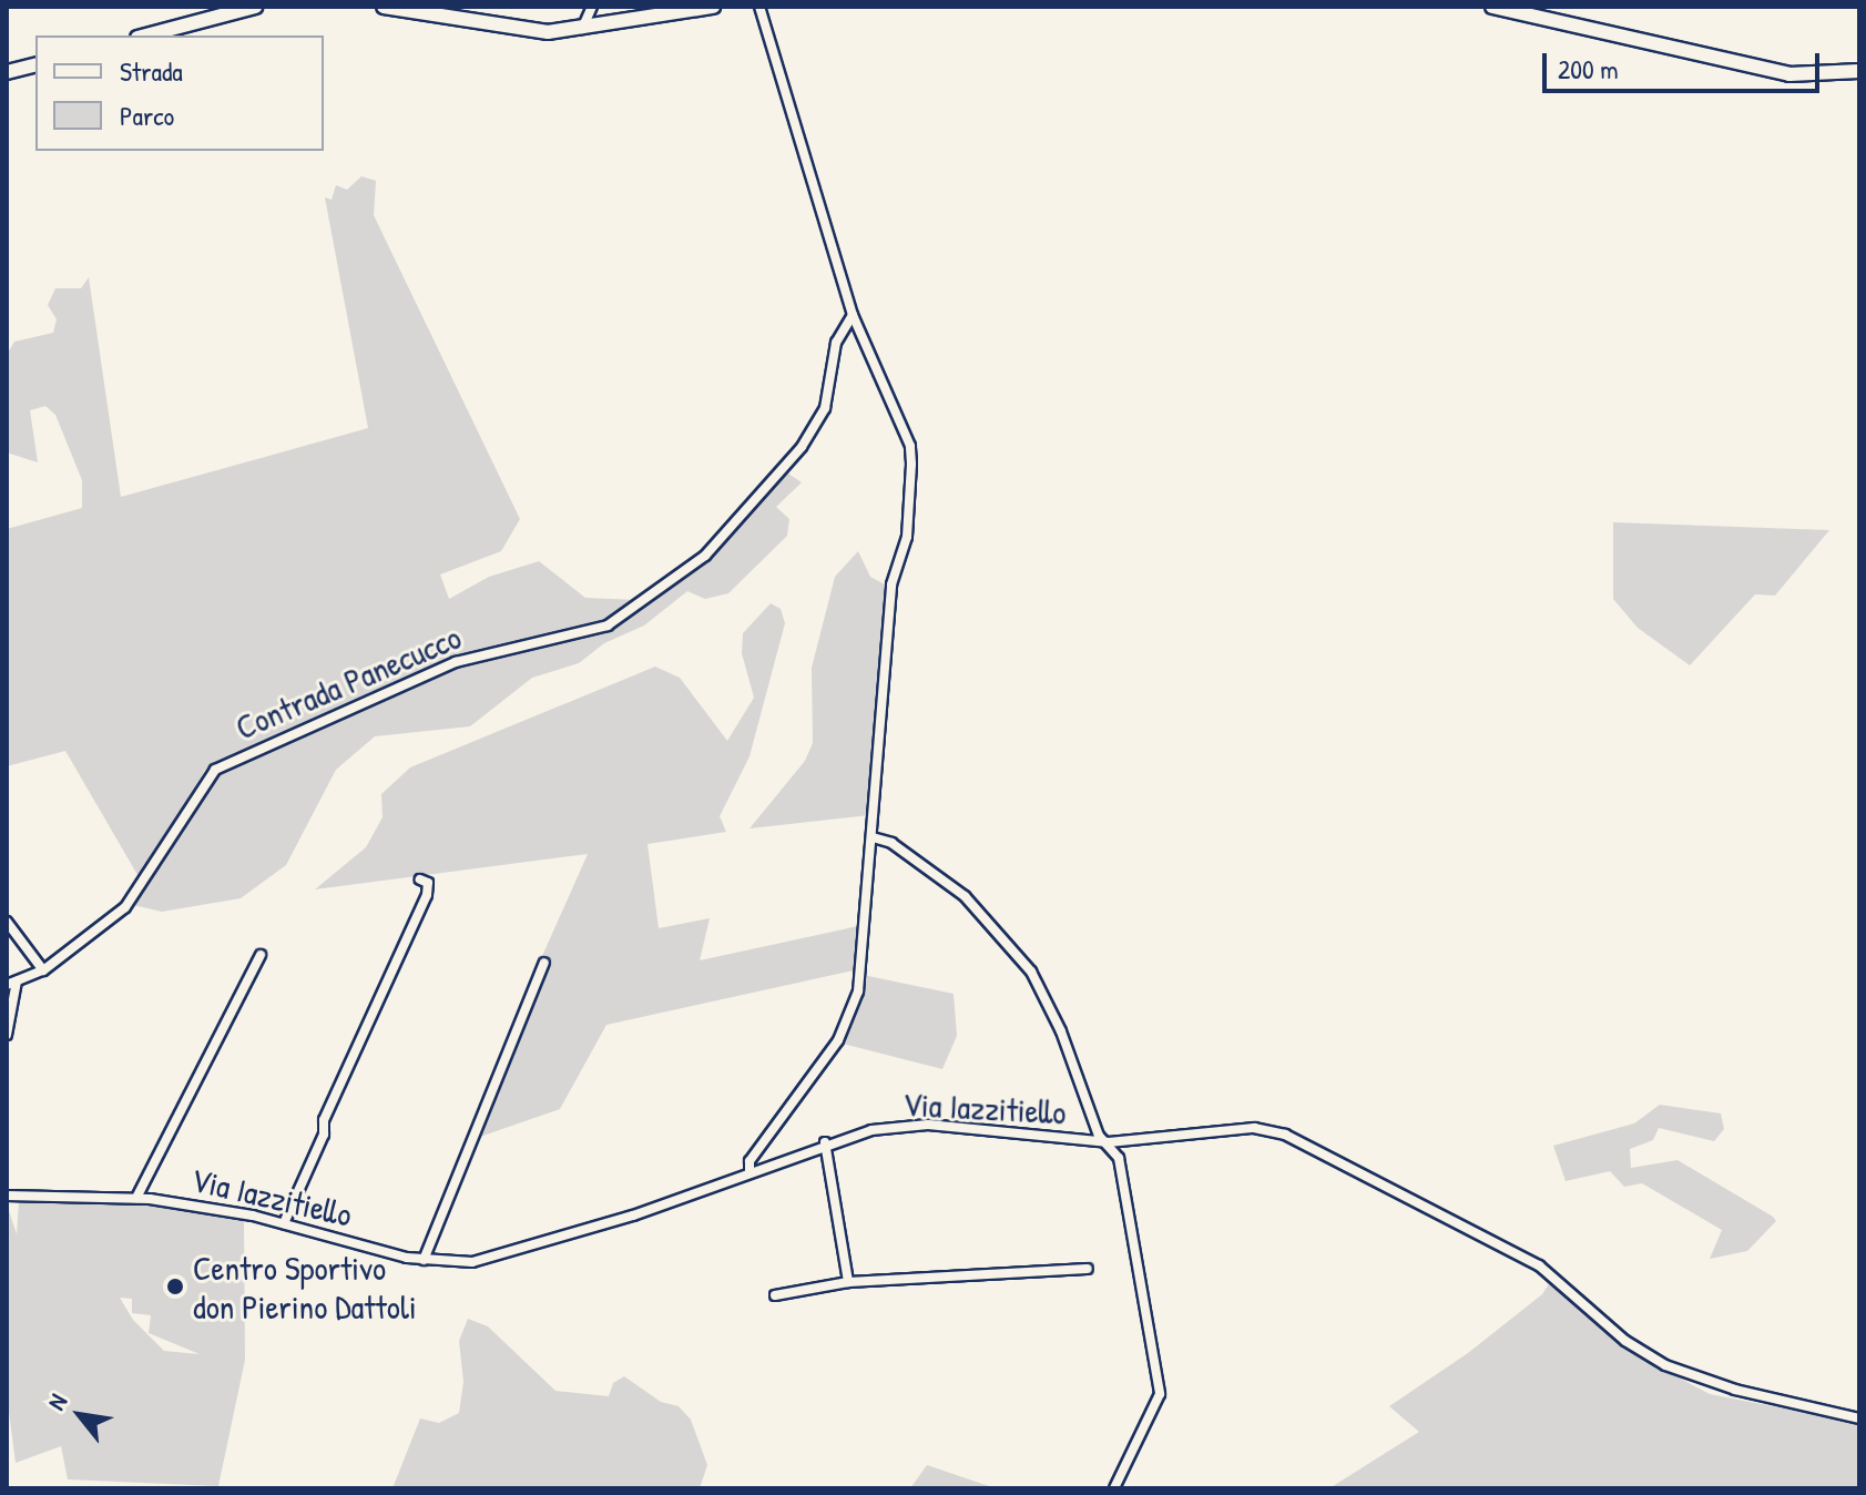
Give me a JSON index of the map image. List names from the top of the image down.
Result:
{
  "streets": {
    "street": ["Contrada Panecucco", "Via Iazzitiello"]
  },
  "places": ["Centro Sportivo don Pierino Dattoli"],
  "legend": ["Strada", "Parco"],
  "scale_bar": "200 m",
  "north": "top left"
}
